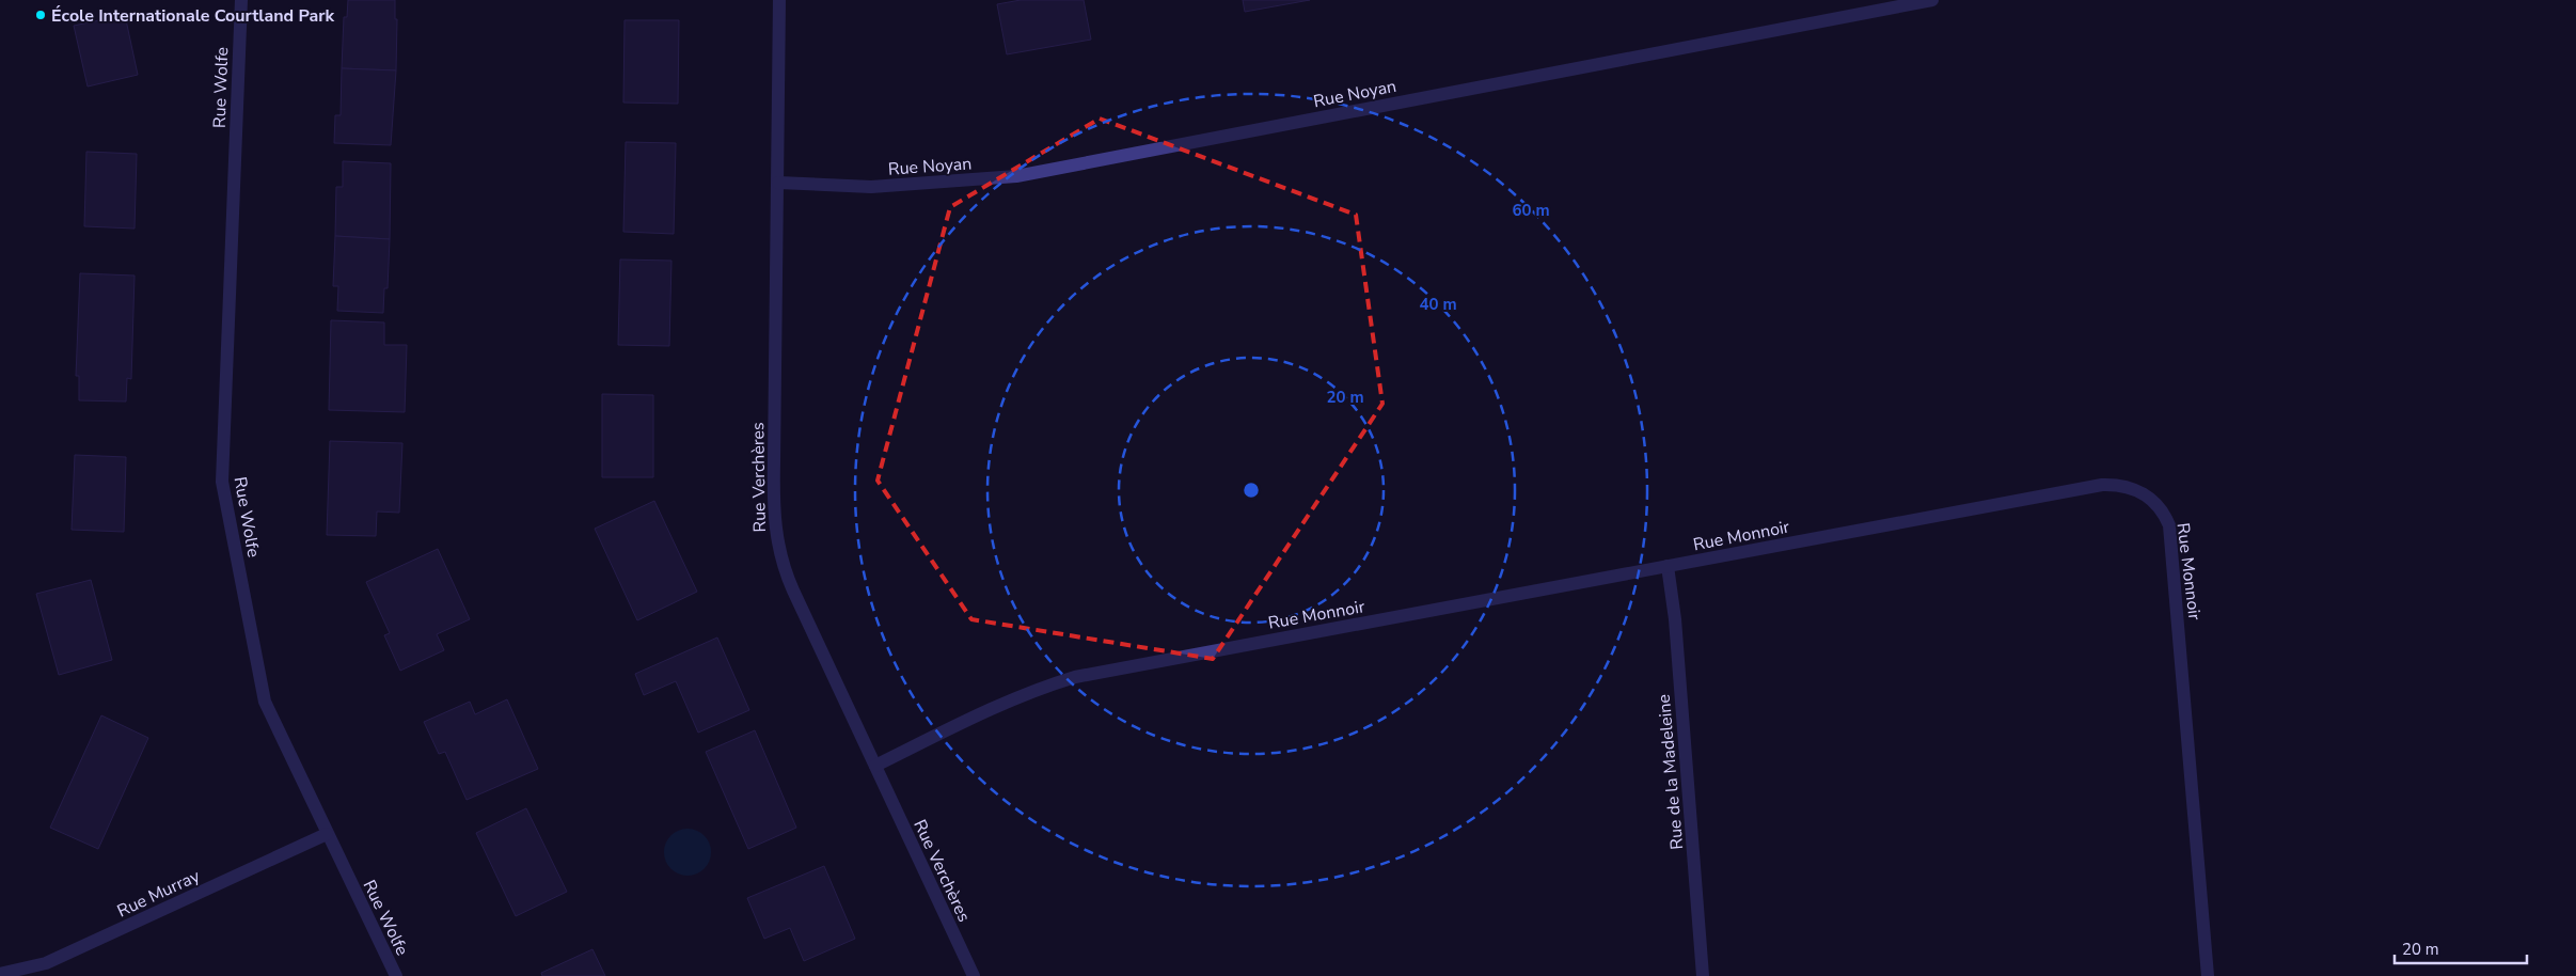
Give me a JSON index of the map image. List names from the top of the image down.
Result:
{
  "streets": {
    "street": [
      "Rue Wolfe",
      "Rue Noyan",
      "Rue Verchères",
      "Rue Monnoir",
      "Rue de la Madeleine",
      "Rue Murray"
    ]
  },
  "crossings": [
    ["Rue Wolfe", "Rue Murray"],
    ["Rue Noyan", "Rue Verchères"],
    ["Rue Verchères", "Rue Monnoir"],
    ["Rue Monnoir", "Rue de la Madeleine"]
  ],
  "places": ["École Internationale Courtland Park"],
  "scale_bar": "20 m",
  "rings": ["60 m", "40 m", "20 m"]
}
